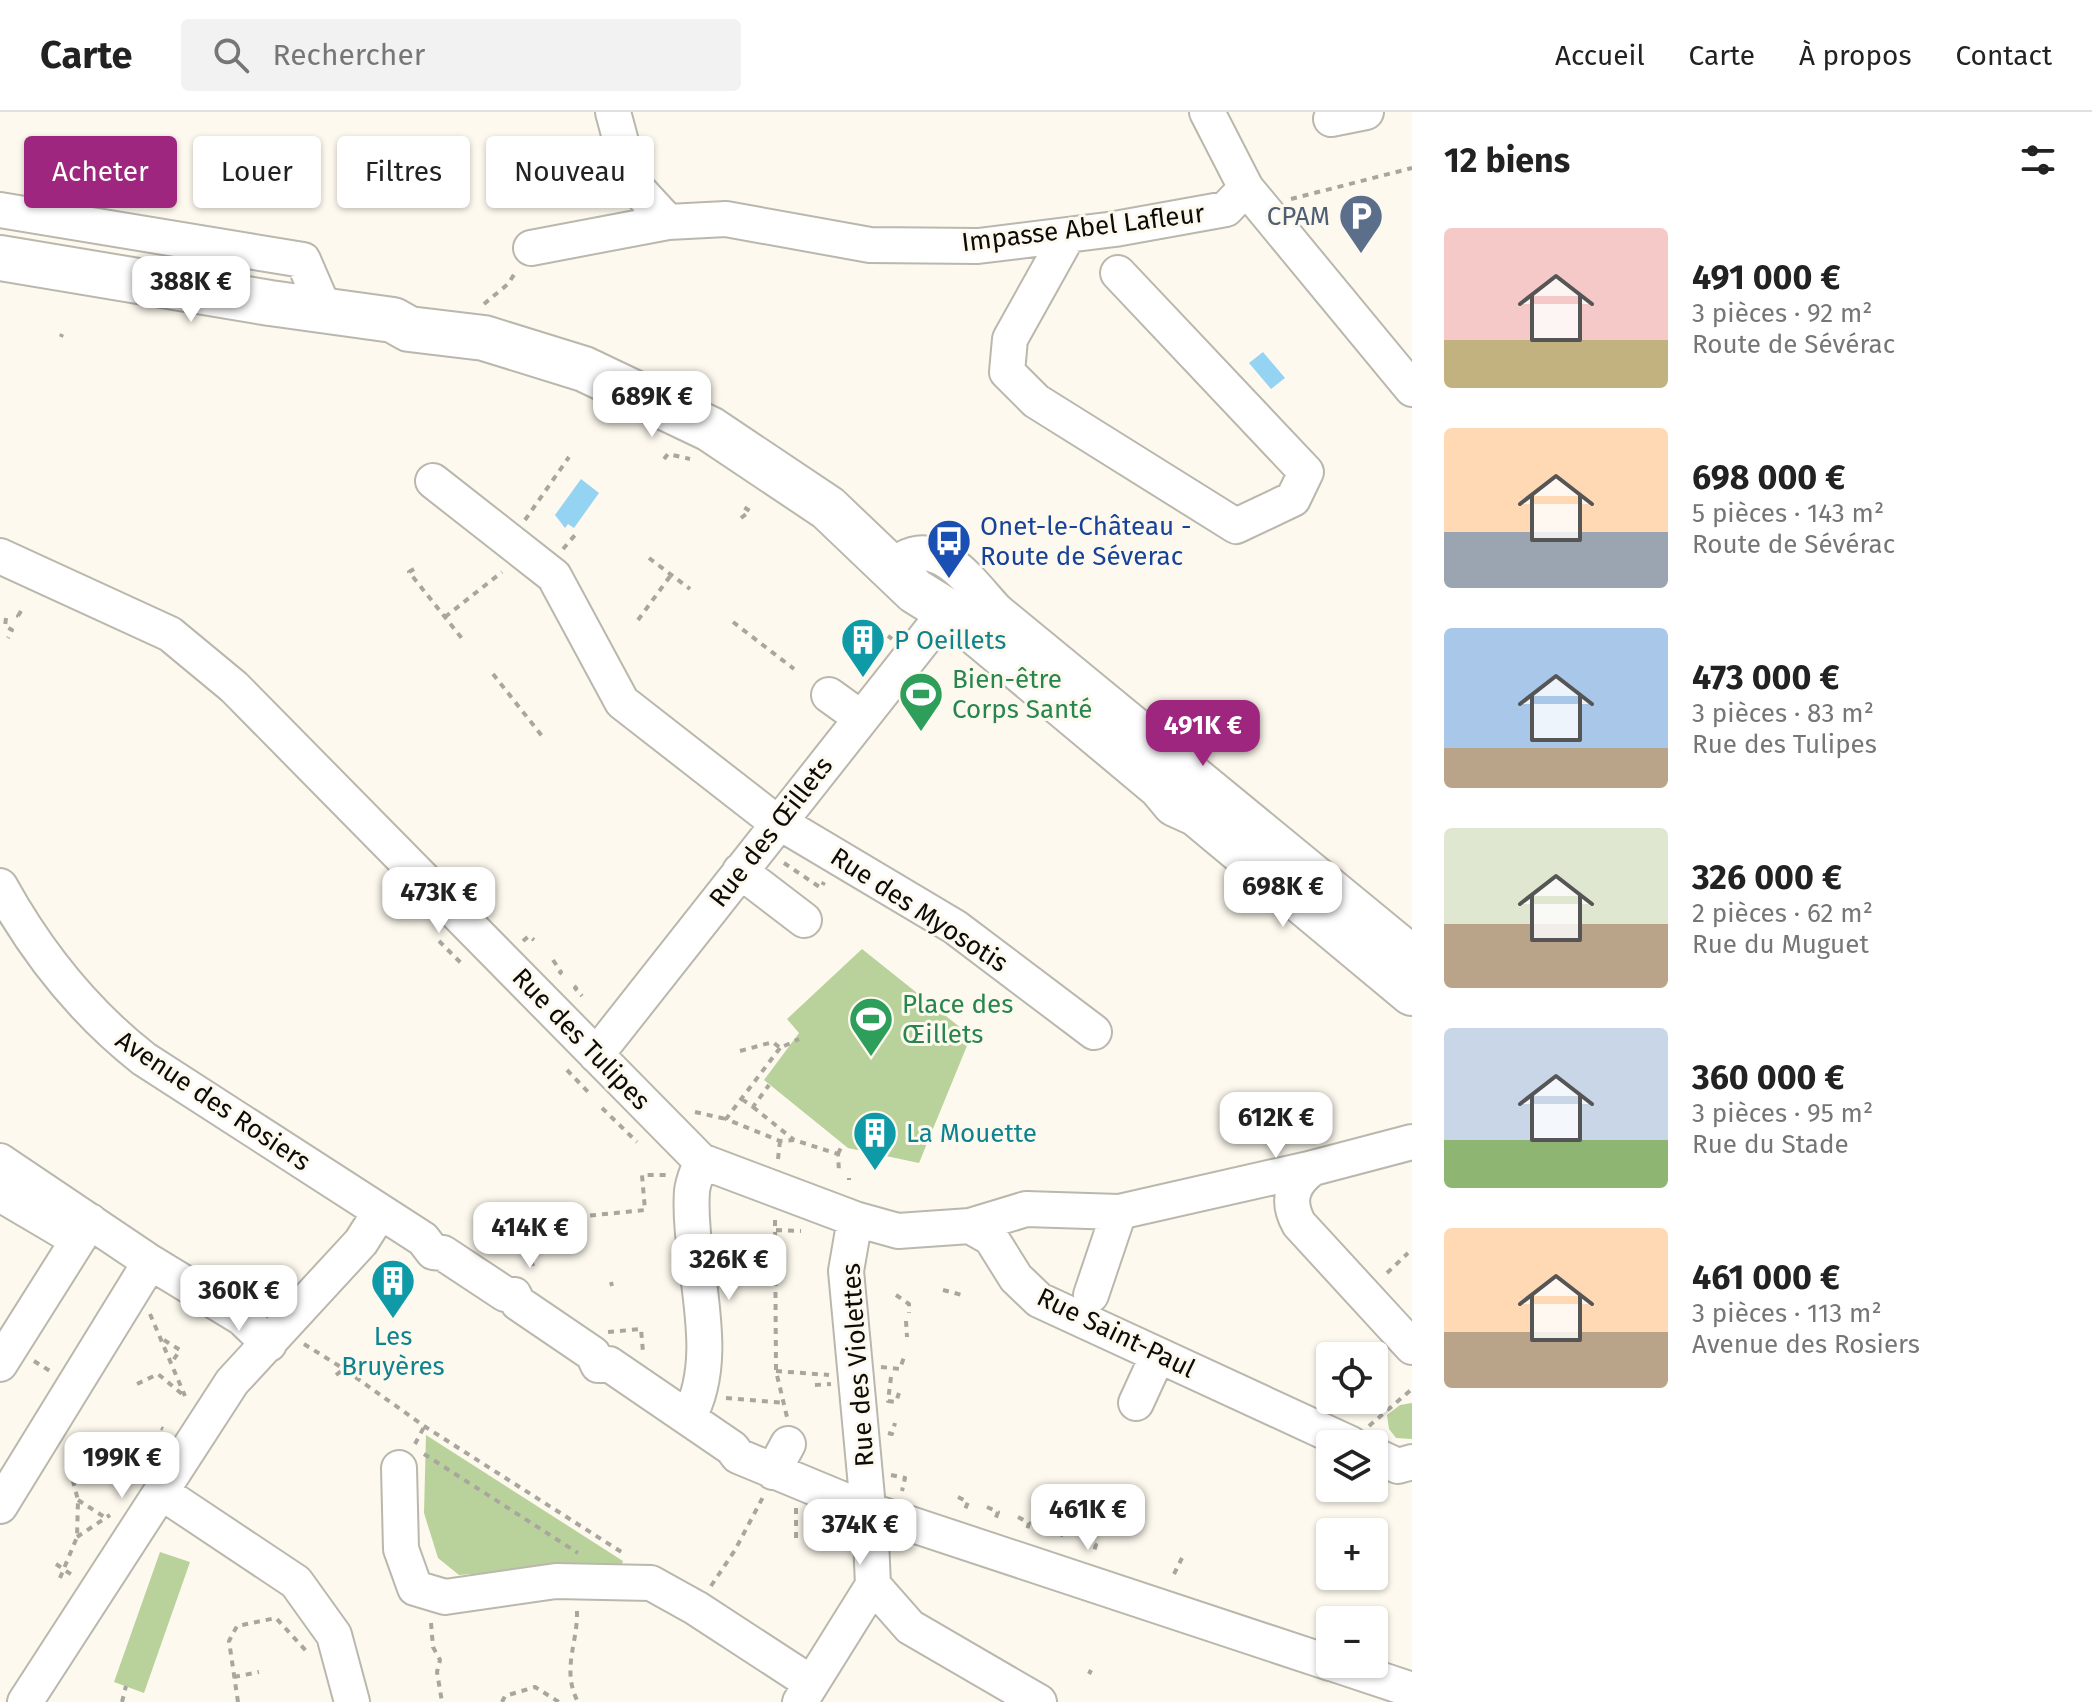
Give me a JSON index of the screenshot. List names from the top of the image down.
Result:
{
  "streets": {
    "street": [
      "Impasse Abel Lafleur",
      "Rue des Œillets",
      "Rue des Myosotis",
      "Rue des Tulipes",
      "Avenue des Rosiers",
      "Rue Saint-Paul",
      "Rue des Violettes"
    ]
  },
  "crossings": [
    ["Rue des Œillets", "Rue des Myosotis"],
    ["Rue des Œillets", "Rue des Tulipes"],
    ["Rue des Tulipes", "Rue Saint-Paul"],
    ["Rue des Tulipes", "Rue des Violettes"],
    ["Avenue des Rosiers", "Rue des Violettes"]
  ],
  "places": {
    "parking": ["CPAM"],
    "bus stop": ["Onet-le-Château - Route de Séverac"],
    "building": ["P Oeillets", "La Mouette", "Les Bruyères"],
    "sports": ["Bien-être Corps Santé", "Place des Œillets"]
  },
  "page": {
    "header": "Carte",
    "search": "Rechercher",
    "nav": [
      "Accueil",
      "Carte",
      "À propos",
      "Contact"
    ],
    "heading": "12 biens",
    "chip": [
      "Acheter",
      "Louer",
      "Filtres",
      "Nouveau"
    ],
    "list": [
      {
        "name": "491 000 €",
        "note": "3 pièces · 92 m² · Route de Sévérac"
      },
      {
        "name": "698 000 €",
        "note": "5 pièces · 143 m² · Route de Sévérac"
      },
      {
        "name": "473 000 €",
        "note": "3 pièces · 83 m² · Rue des Tulipes"
      },
      {
        "name": "326 000 €",
        "note": "2 pièces · 62 m² · Rue du Muguet"
      },
      {
        "name": "360 000 €",
        "note": "3 pièces · 95 m² · Rue du Stade"
      },
      {
        "name": "461 000 €",
        "note": "3 pièces · 113 m² · Avenue des Rosiers"
      }
    ],
    "price": [
      "388K €",
      "689K €",
      "491K €",
      "698K €",
      "473K €",
      "612K €",
      "414K €",
      "326K €",
      "360K €",
      "199K €",
      "461K €",
      "374K €"
    ],
    "map_buttons": ["+", "−"]
  }
}
